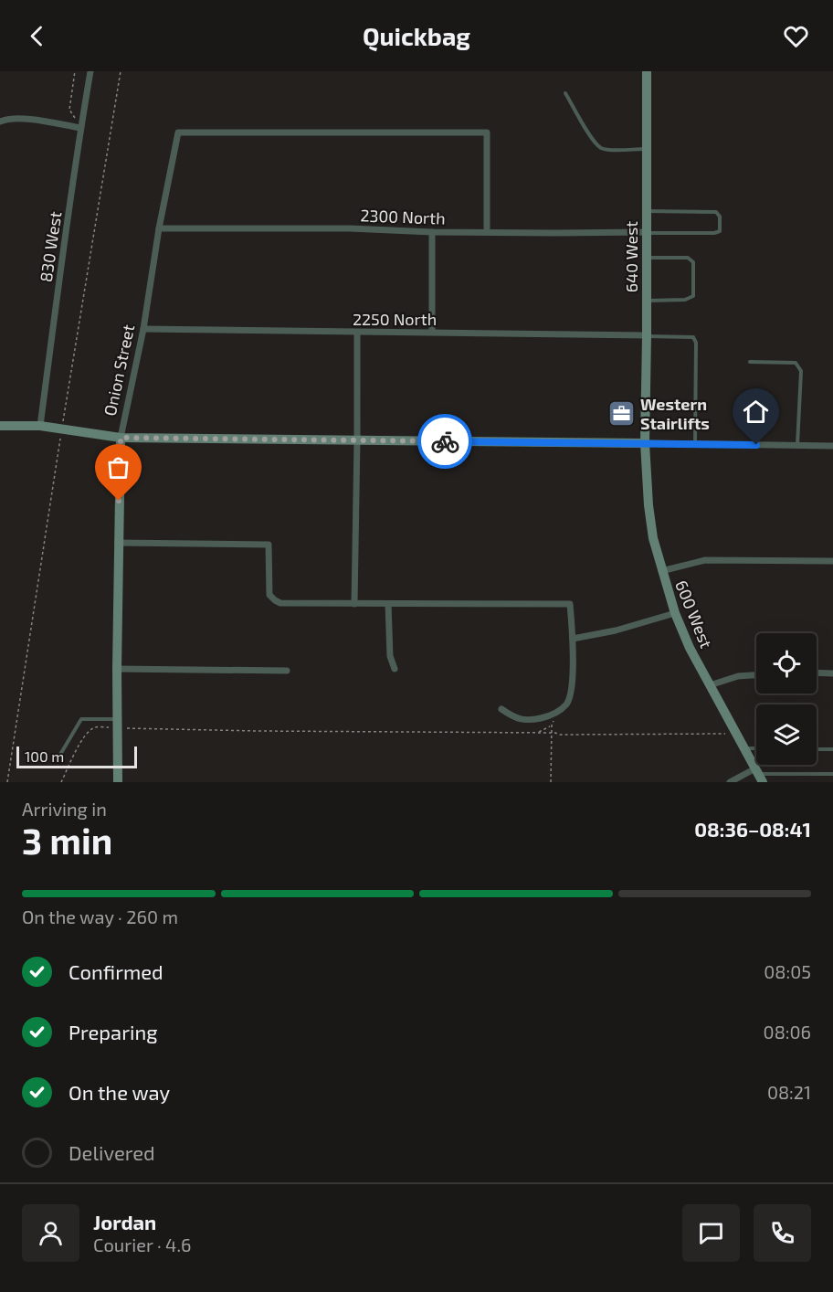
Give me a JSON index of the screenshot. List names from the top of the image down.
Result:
{
  "streets": {
    "street": [
      "2300 North",
      "830 West",
      "640 West",
      "2250 North",
      "Onion Street",
      "600 West"
    ]
  },
  "crossings": [
    ["2300 North", "640 West"],
    ["2300 North", "Onion Street"],
    ["640 West", "2250 North"],
    ["640 West", "600 West"],
    ["2250 North", "Onion Street"]
  ],
  "places": {
    "office": ["Western Stairlifts"]
  },
  "scale_bar": "100 m",
  "page": {
    "header": "Quickbag",
    "scale": "100 m",
    "heading": ["3 min", "Arriving in", "08:36–08:41"],
    "panel": ["Jordan", "Courier · 4.6"],
    "bar": "On the way · 260 m",
    "list": [
      ["Confirmed", "08:05"],
      ["Preparing", "08:06"],
      ["On the way", "08:21"],
      "Delivered"
    ]
  }
}
